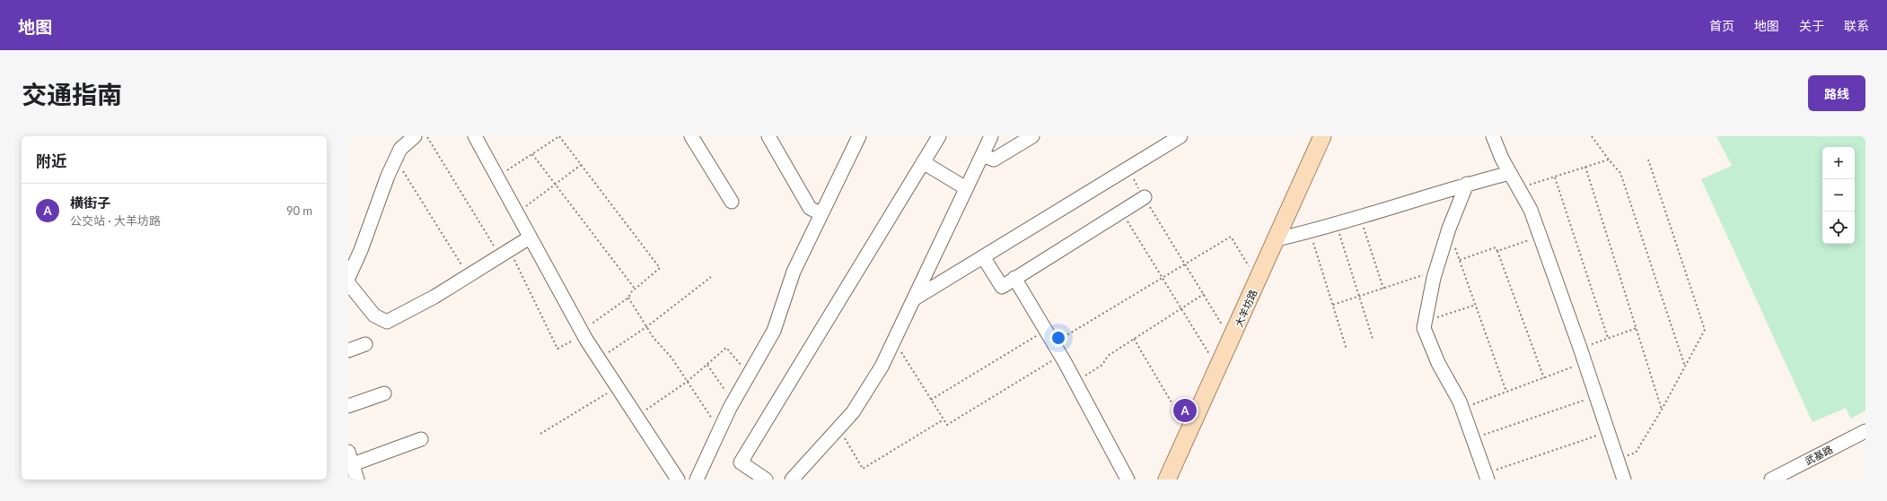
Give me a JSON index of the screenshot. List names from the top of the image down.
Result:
{
  "streets": {
    "main road": ["大羊坊路"],
    "street": ["武基路"]
  },
  "page": {
    "header": "地图",
    "nav": [
      "首页",
      "地图",
      "关于",
      "联系"
    ],
    "title": "交通指南",
    "buttons": "路线",
    "heading": "附近",
    "map_buttons": ["+", "−"],
    "list": [
      {
        "mark": "A",
        "name": "横街子",
        "note": "公交站 · 大羊坊路",
        "value": "90 m"
      }
    ],
    "pins": "A"
  }
}
